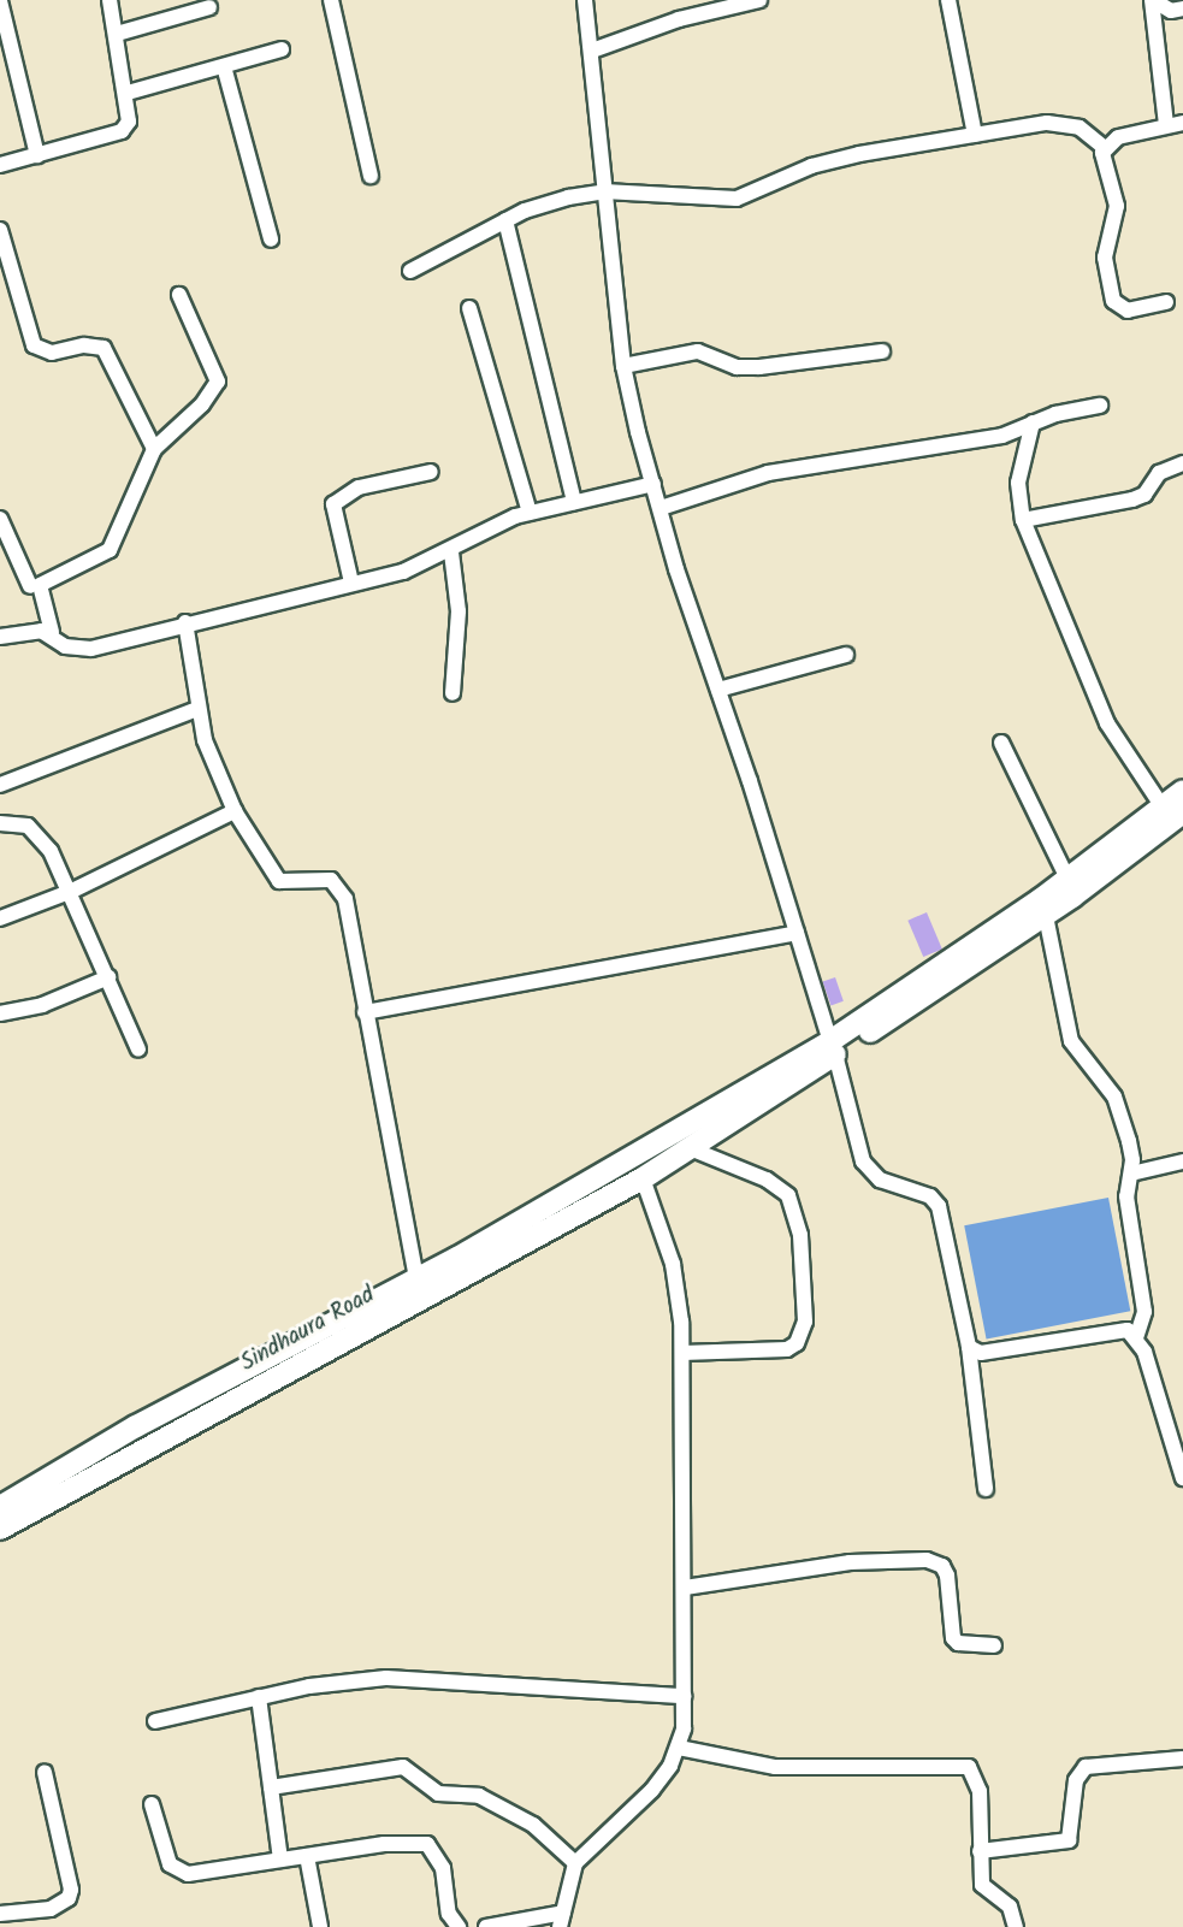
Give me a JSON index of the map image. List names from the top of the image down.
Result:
{
  "streets": {
    "street": ["Sindhaura Road"]
  }
}
